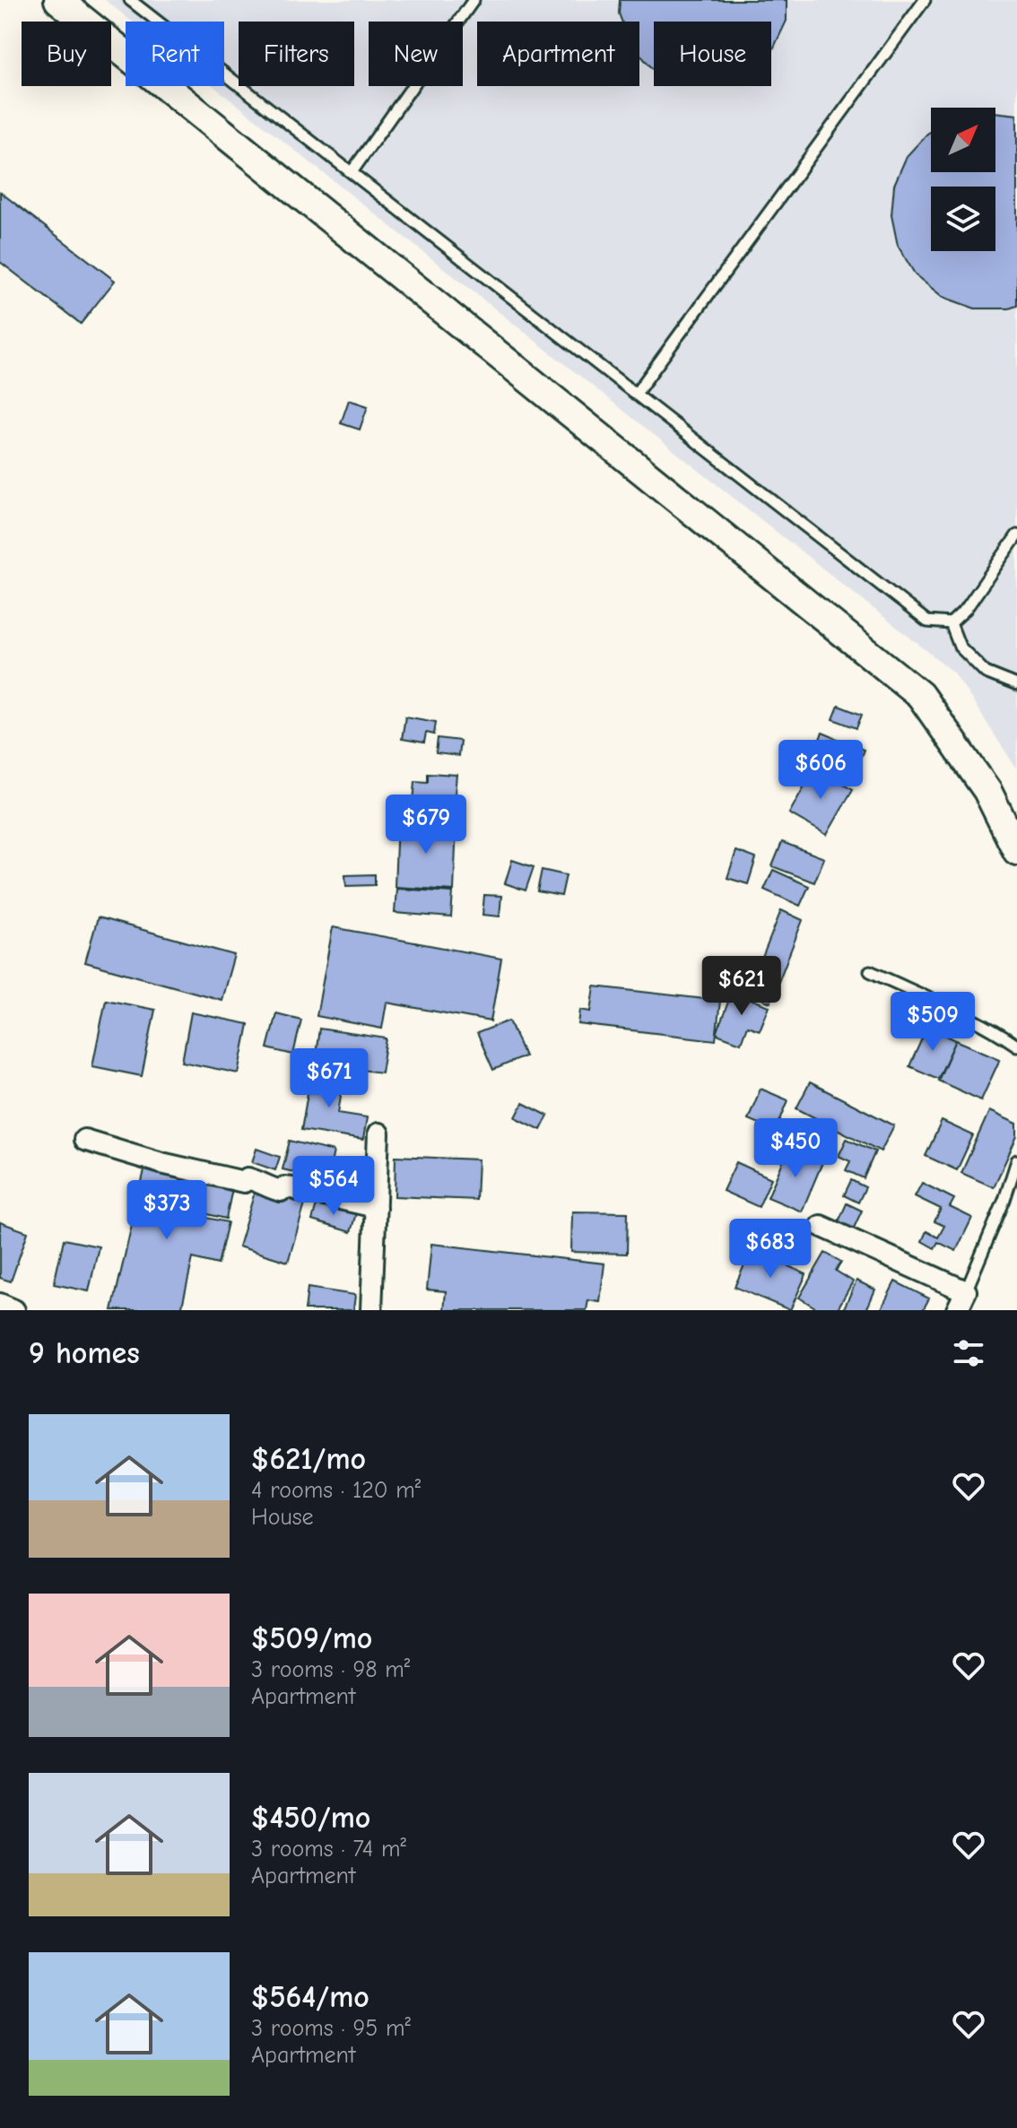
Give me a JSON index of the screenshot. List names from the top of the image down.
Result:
{
  "north": "top right",
  "page": {
    "chip": [
      "Buy",
      "Rent",
      "Filters",
      "New",
      "Apartment",
      "House"
    ],
    "price": [
      "$606",
      "$679",
      "$621",
      "$509",
      "$671",
      "$450",
      "$564",
      "$373",
      "$683"
    ],
    "heading": "9 homes",
    "list": [
      {
        "name": "$621/mo",
        "note": "4 rooms · 120 m² · House"
      },
      {
        "name": "$509/mo",
        "note": "3 rooms · 98 m² · Apartment"
      },
      {
        "name": "$450/mo",
        "note": "3 rooms · 74 m² · Apartment"
      },
      {
        "name": "$564/mo",
        "note": "3 rooms · 95 m² · Apartment"
      }
    ]
  }
}
